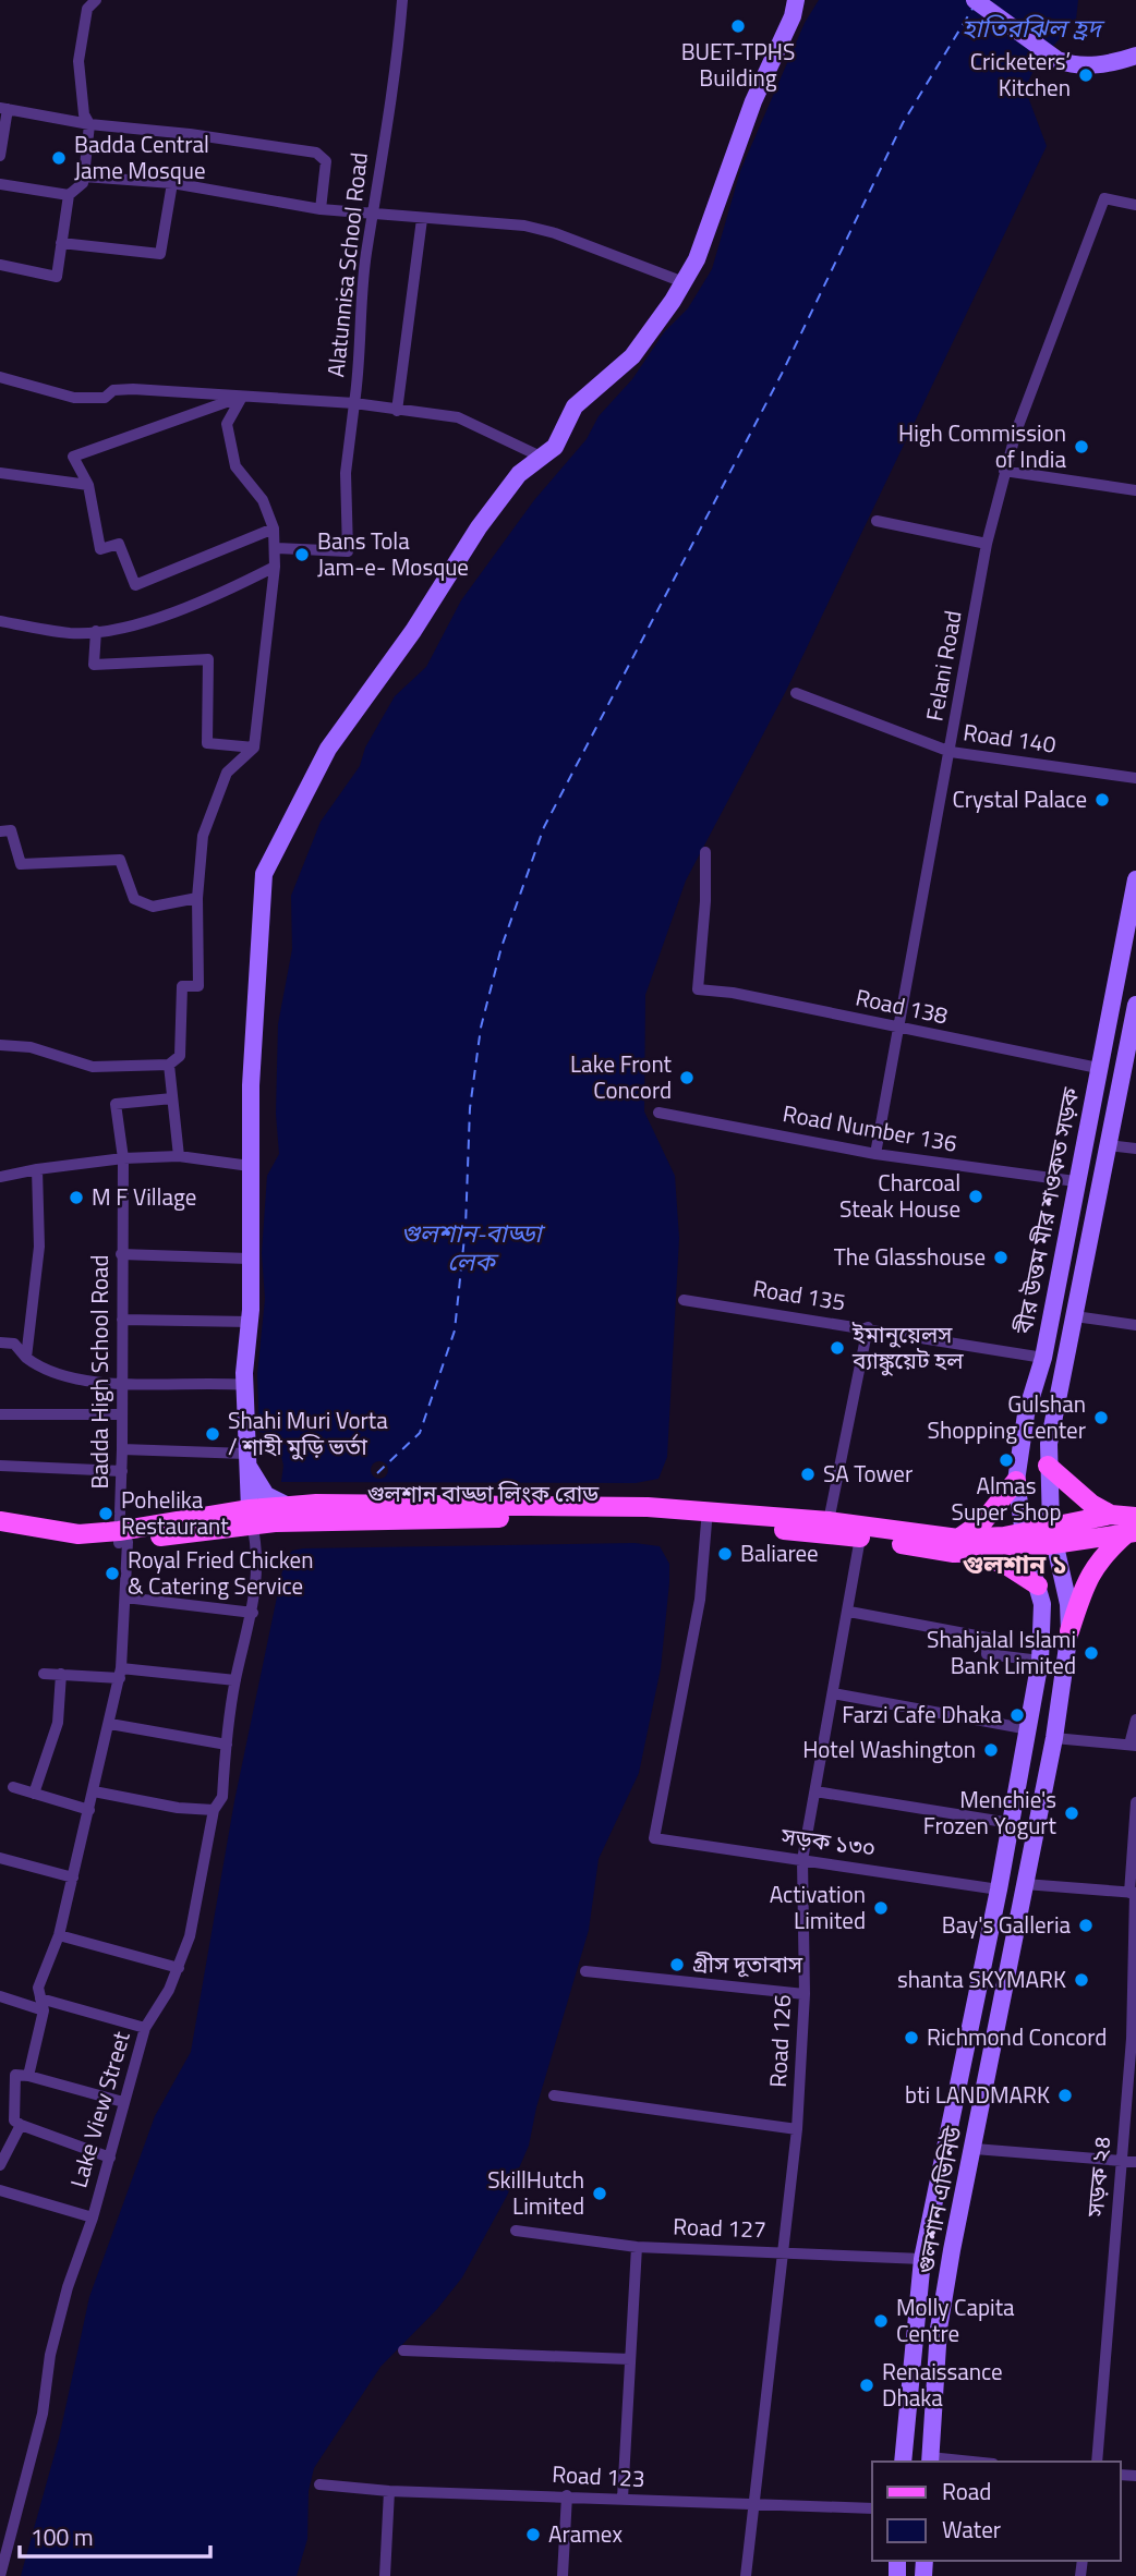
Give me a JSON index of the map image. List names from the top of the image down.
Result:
{
  "streets": {
    "main road": ["বীর উত্তম মীর শওকত সড়ক", "গুলশান বাড্ডা লিংক রোড", "গুলশান এভিনিউ"],
    "street": [
      "Alatunnisa School Road",
      "Felani Road",
      "Road 140",
      "Road 138",
      "Road Number 136",
      "Road 135",
      "Badda High School Road",
      "সড়ক ১৩০",
      "Road 126",
      "Lake View Street",
      "সড়ক ২৪",
      "Road 127",
      "Road 123"
    ]
  },
  "crossings": [
    ["Felani Road", "Road 140"],
    ["Felani Road", "Road 138"],
    ["Felani Road", "Road Number 136"],
    ["Road 138", "বীর উত্তম মীর শওকত সড়ক"],
    ["Road Number 136", "বীর উত্তম মীর শওকত সড়ক"],
    ["বীর উত্তম মীর শওকত সড়ক", "Road 135"],
    ["বীর উত্তম মীর শওকত সড়ক", "গুলশান এভিনিউ"],
    ["Badda High School Road", "গুলশান বাড্ডা লিংক রোড"],
    ["গুলশান বাড্ডা লিংক রোড", "সড়ক ১৩০"],
    ["গুলশান বাড্ডা লিংক রোড", "Road 126"],
    ["গুলশান বাড্ডা লিংক রোড", "Lake View Street"],
    ["সড়ক ১৩০", "Road 126"],
    ["সড়ক ১৩০", "গুলশান এভিনিউ"],
    ["Road 126", "Road 127"],
    ["Road 126", "Road 123"],
    ["গুলশান এভিনিউ", "Road 127"]
  ],
  "districts": ["গুলশান ১"],
  "water": ["হাতিরঝিল হ্রদ", "গুলশান-বাড্ডা লেক"],
  "places": [
    "BUET-TPHS Building",
    "Cricketers’ Kitchen",
    "Badda Central Jame Mosque",
    "High Commission of India",
    "Bans Tola Jam-e- Mosque",
    "Crystal Palace",
    "Lake Front Concord",
    "Charcoal Steak House",
    "M F Village",
    "The Glasshouse",
    "ইমানুয়েলস ব্যাঙ্কুয়েট হল",
    "Gulshan Shopping Center",
    "Shahi Muri Vorta / শাহী মুড়ি ভর্তা",
    "Almas Super Shop",
    "SA Tower",
    "Pohelika Restaurant",
    "Baliaree",
    "Royal Fried Chicken & Catering Service",
    "Shahjalal Islami Bank Limited",
    "Farzi Cafe Dhaka",
    "Hotel Washington",
    "Menchie's Frozen Yogurt",
    "Activation Limited",
    "Bay's Galleria",
    "গ্রীস দূতাবাস",
    "shanta SKYMARK",
    "Richmond Concord",
    "bti LANDMARK",
    "SkillHutch Limited",
    "Molly Capita Centre",
    "Renaissance Dhaka",
    "Aramex"
  ],
  "legend": ["Road", "Water"],
  "scale_bar": "100 m"
}
